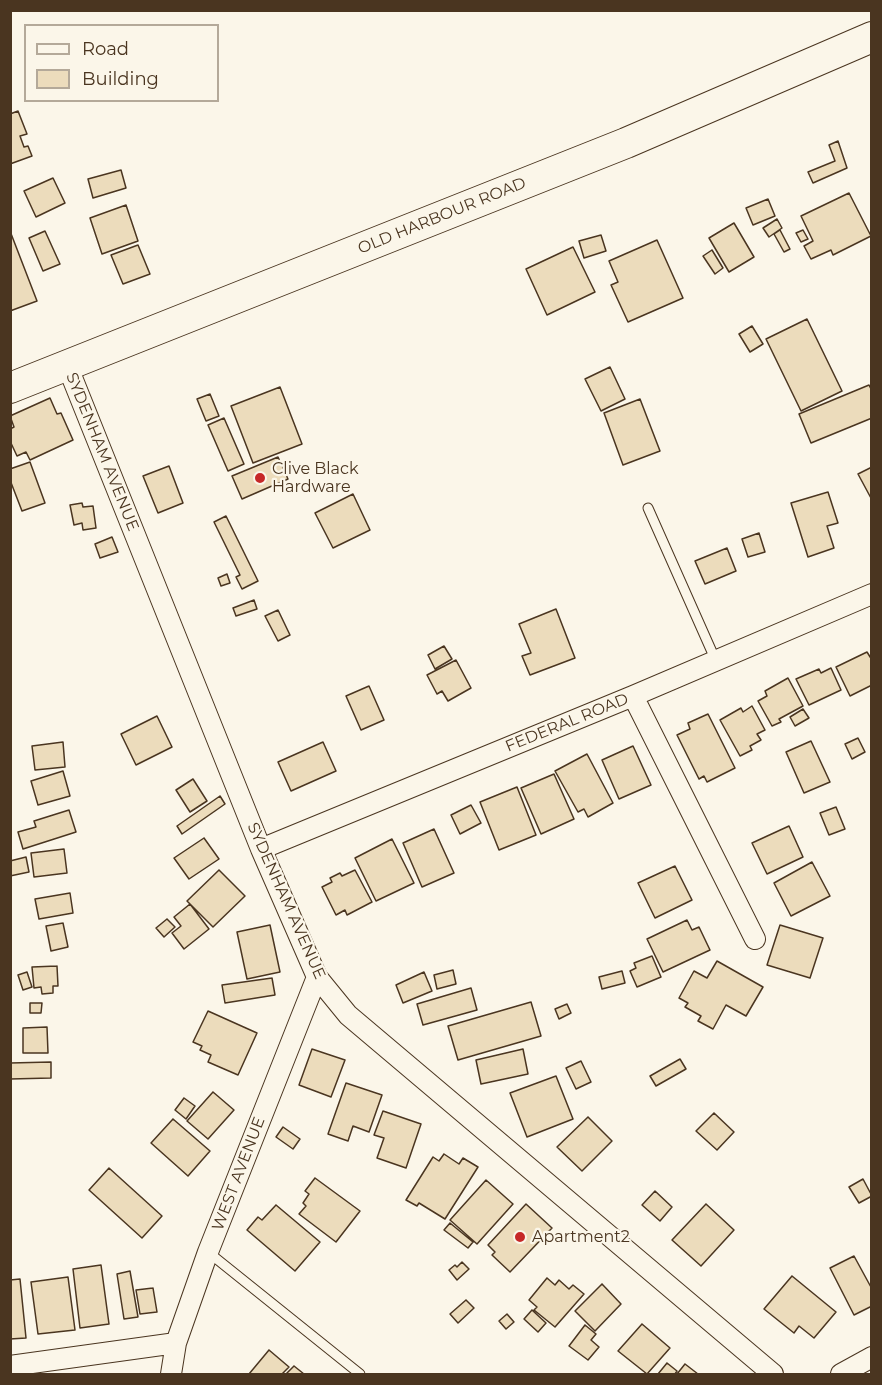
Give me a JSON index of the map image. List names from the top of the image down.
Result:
{
  "streets": {
    "main road": ["OLD HARBOUR ROAD"],
    "street": ["SYDENHAM AVENUE", "FEDERAL ROAD", "WEST AVENUE"]
  },
  "crossings": [
    ["OLD HARBOUR ROAD", "SYDENHAM AVENUE"],
    ["SYDENHAM AVENUE", "FEDERAL ROAD"],
    ["SYDENHAM AVENUE", "WEST AVENUE"]
  ],
  "places": ["Clive Black Hardware", "Apartment2"],
  "legend": ["Road", "Building"]
}
